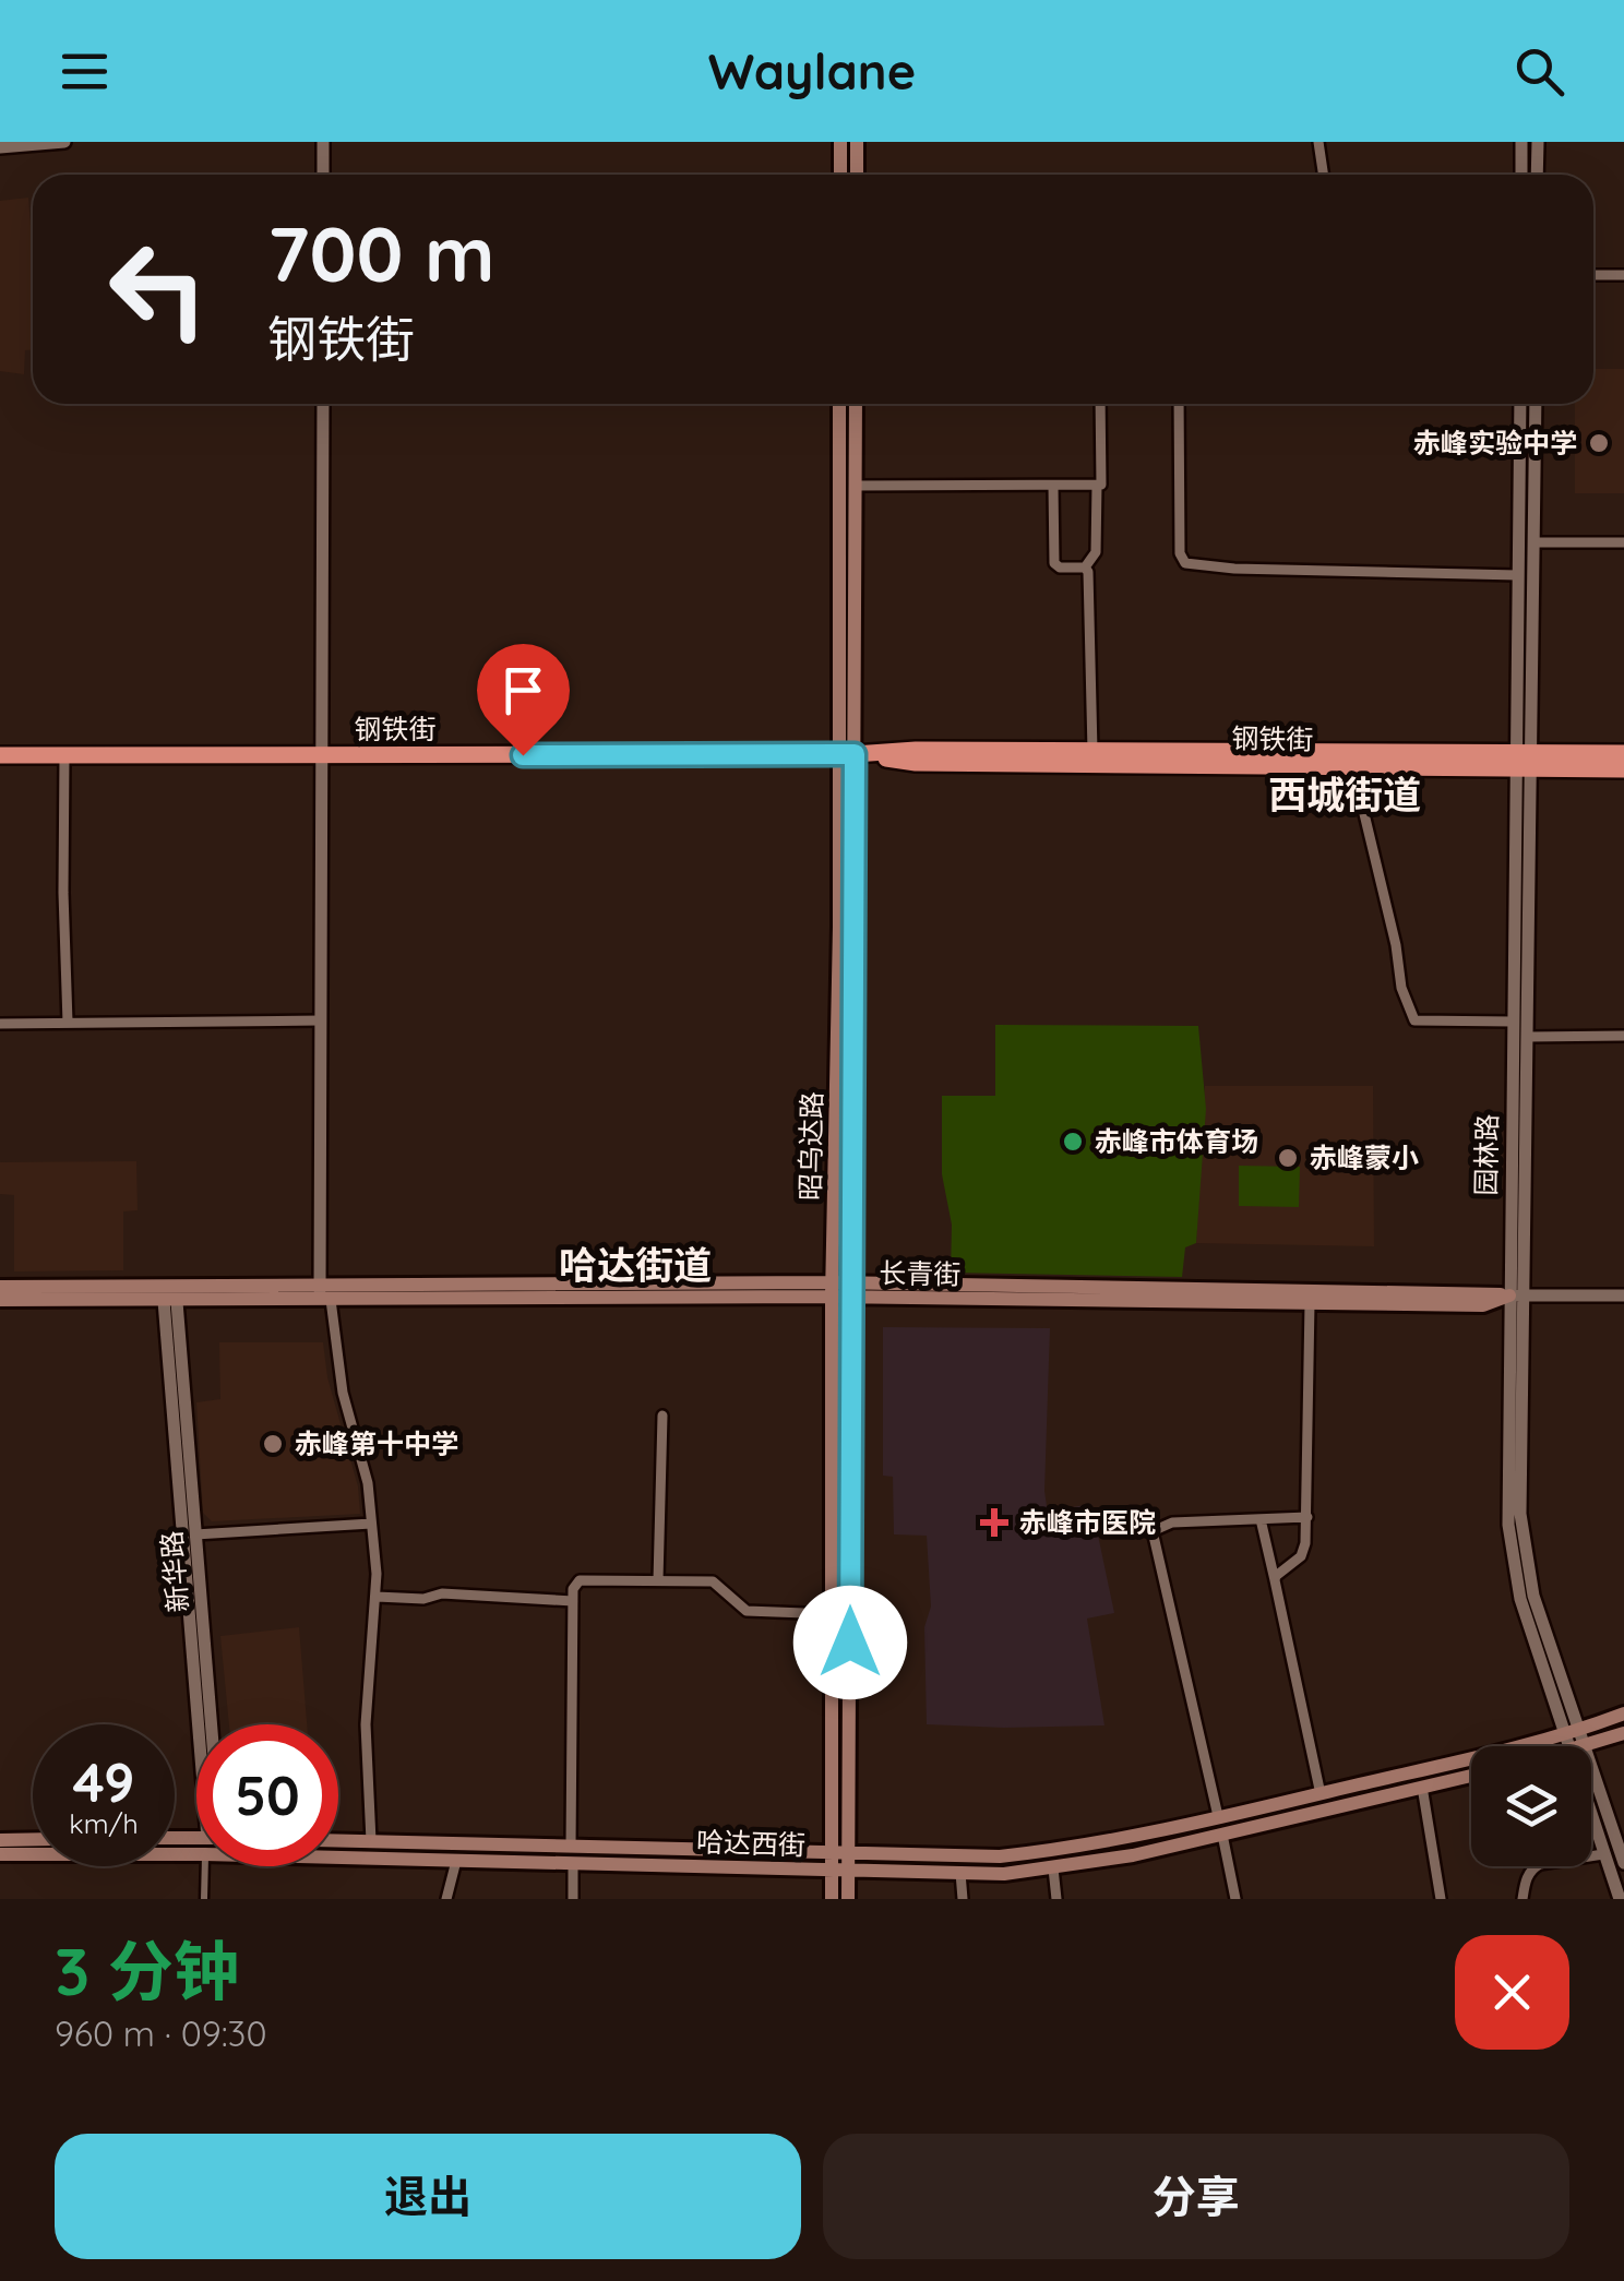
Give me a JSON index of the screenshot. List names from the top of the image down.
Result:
{
  "streets": {
    "highway": ["钢铁街"],
    "main road": ["昭乌达路", "长青街", "哈达西街"],
    "street": ["园林路", "新华路"]
  },
  "crossings": [
    ["钢铁街", "昭乌达路"],
    ["钢铁街", "园林路"],
    ["昭乌达路", "长青街"],
    ["昭乌达路", "哈达西街"],
    ["园林路", "长青街"],
    ["园林路", "哈达西街"],
    ["长青街", "新华路"]
  ],
  "districts": ["西城街道", "哈达街道"],
  "places": {
    "other": [
      "赤峰实验中学",
      "赤峰市体育场",
      "赤峰蒙小",
      "赤峰第十中学"
    ],
    "health": ["赤峰市医院"]
  },
  "page": {
    "header": "Waylane",
    "turn": ["700 m", "钢铁街"],
    "speed": "49 km/h",
    "limit": "50",
    "heading": ["3 分钟", "960 m · 09:30"],
    "buttons": ["退出", "分享"]
  }
}
